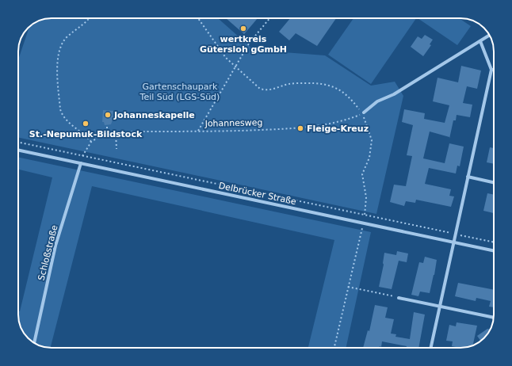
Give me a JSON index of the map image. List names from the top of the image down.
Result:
{
  "streets": {
    "street": ["Delbrücker Straße", "Schloßstraße"],
    "path": ["Johannesweg"]
  },
  "crossings": [
    ["Delbrücker Straße", "Schloßstraße"]
  ],
  "parks": ["Gartenschaupark Teil Süd (LGS-Süd)"],
  "places": [
    "wertkreis Gütersloh gGmbH",
    "Johanneskapelle",
    "St.-Nepumuk-Bildstock",
    "Fleige-Kreuz"
  ]
}
